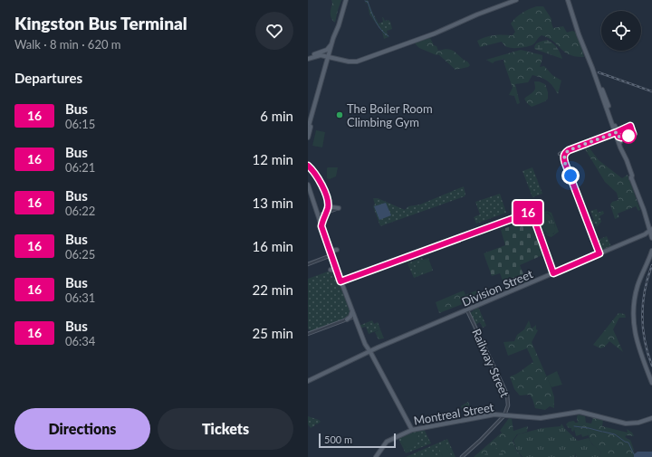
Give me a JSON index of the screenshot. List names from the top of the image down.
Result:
{
  "streets": {
    "main road": ["Division Street", "Montreal Street"],
    "street": ["Railway Street"]
  },
  "crossings": [
    ["Division Street", "Railway Street"],
    ["Railway Street", "Montreal Street"]
  ],
  "places": ["The Boiler Room Climbing Gym"],
  "lines": ["bus line 16"],
  "scale_bar": "500 m",
  "page": {
    "heading": [
      ["Kingston Bus Terminal", "Walk · 8 min · 620 m"],
      "Departures"
    ],
    "on_map": "16",
    "list": [
      {
        "mark": "16",
        "name": "Bus",
        "note": "06:15",
        "value": "6 min"
      },
      {
        "mark": "16",
        "name": "Bus",
        "note": "06:21",
        "value": "12 min"
      },
      {
        "mark": "16",
        "name": "Bus",
        "note": "06:22",
        "value": "13 min"
      },
      {
        "mark": "16",
        "name": "Bus",
        "note": "06:25",
        "value": "16 min"
      },
      {
        "mark": "16",
        "name": "Bus",
        "note": "06:31",
        "value": "22 min"
      },
      {
        "mark": "16",
        "name": "Bus",
        "note": "06:34",
        "value": "25 min"
      }
    ],
    "buttons": ["Directions", "Tickets"],
    "scale": "500 m"
  }
}
